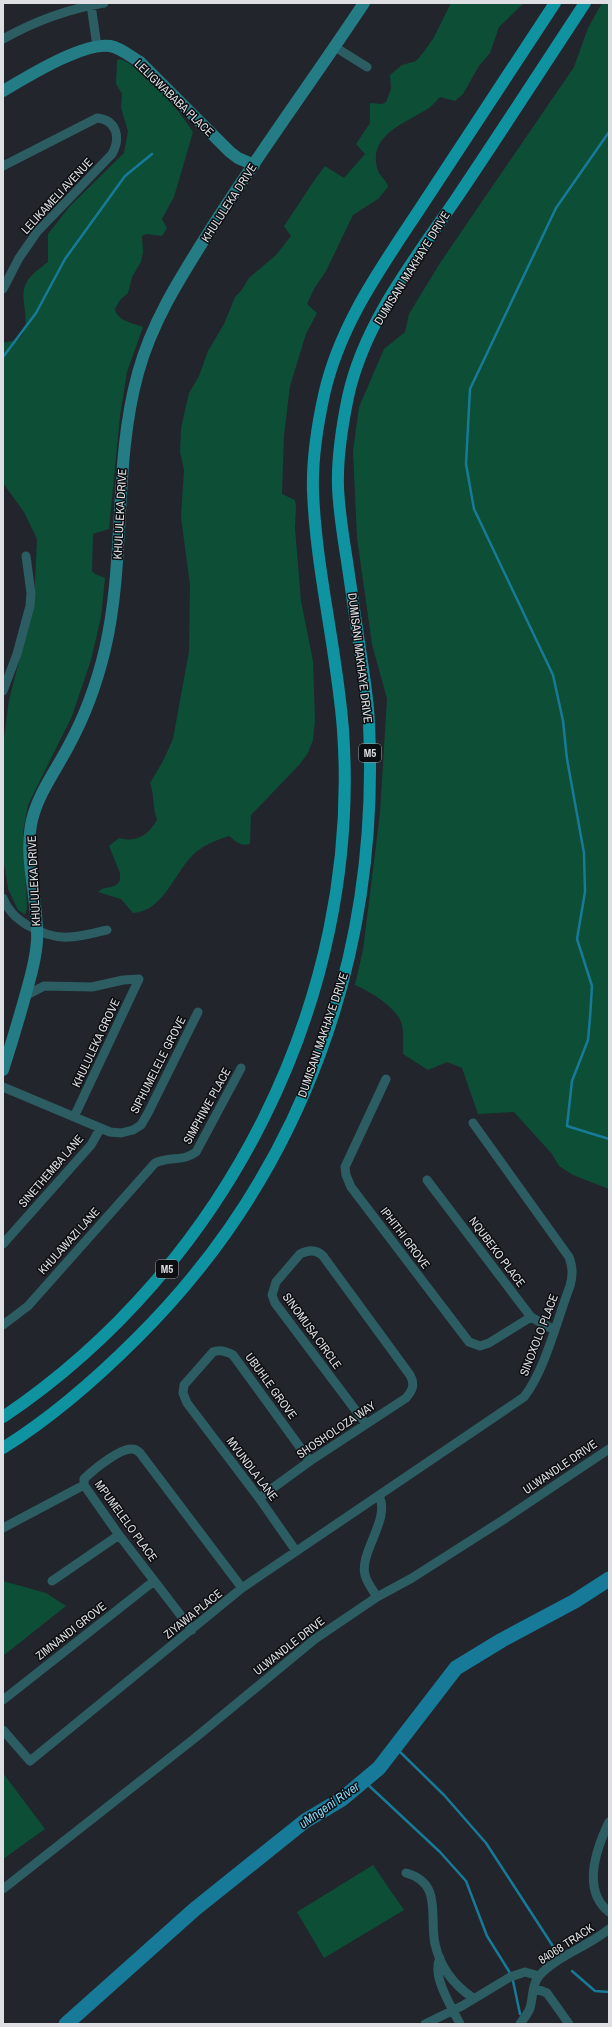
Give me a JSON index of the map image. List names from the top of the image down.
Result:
{
  "streets": {
    "main road": ["DUMISANI MAKHAYE DRIVE", "M5"],
    "street": [
      "LELIGWABABA PLACE",
      "LELIKAMELI AVENUE",
      "KHULULEKA DRIVE",
      "KHULULEKA GROVE",
      "SIPHUMELELE GROVE",
      "SIMPHIWE PLACE",
      "SINETHEMBA LANE",
      "IPHITHI GROVE",
      "KHULAWAZI LANE",
      "NQUBEKO PLACE",
      "SINOMUSA CIRCLE",
      "SINOXOLO PLACE",
      "UBUHLE GROVE",
      "SHOSHOLOZA WAY",
      "ULWANDLE DRIVE",
      "MVUNDLA LANE",
      "MPUMELELO PLACE",
      "ZIYAWA PLACE",
      "ZIMNANDI GROVE",
      "84068 TRACK"
    ]
  },
  "crossings": [
    ["LELIGWABABA PLACE", "KHULULEKA DRIVE"],
    ["KHULULEKA DRIVE", "KHULULEKA GROVE"],
    ["KHULULEKA GROVE", "SIPHUMELELE GROVE"],
    ["SIPHUMELELE GROVE", "SINETHEMBA LANE"],
    ["SIMPHIWE PLACE", "KHULAWAZI LANE"],
    ["IPHITHI GROVE", "NQUBEKO PLACE"],
    ["NQUBEKO PLACE", "SINOXOLO PLACE"],
    ["SINOMUSA CIRCLE", "SHOSHOLOZA WAY"],
    ["SINOXOLO PLACE", "ZIYAWA PLACE"],
    ["UBUHLE GROVE", "SHOSHOLOZA WAY"],
    ["UBUHLE GROVE", "MVUNDLA LANE"],
    ["SHOSHOLOZA WAY", "MVUNDLA LANE"],
    ["MVUNDLA LANE", "ZIYAWA PLACE"],
    ["MPUMELELO PLACE", "ZIYAWA PLACE"],
    ["MPUMELELO PLACE", "ZIMNANDI GROVE"]
  ],
  "water": ["uMngeni River"]
}
